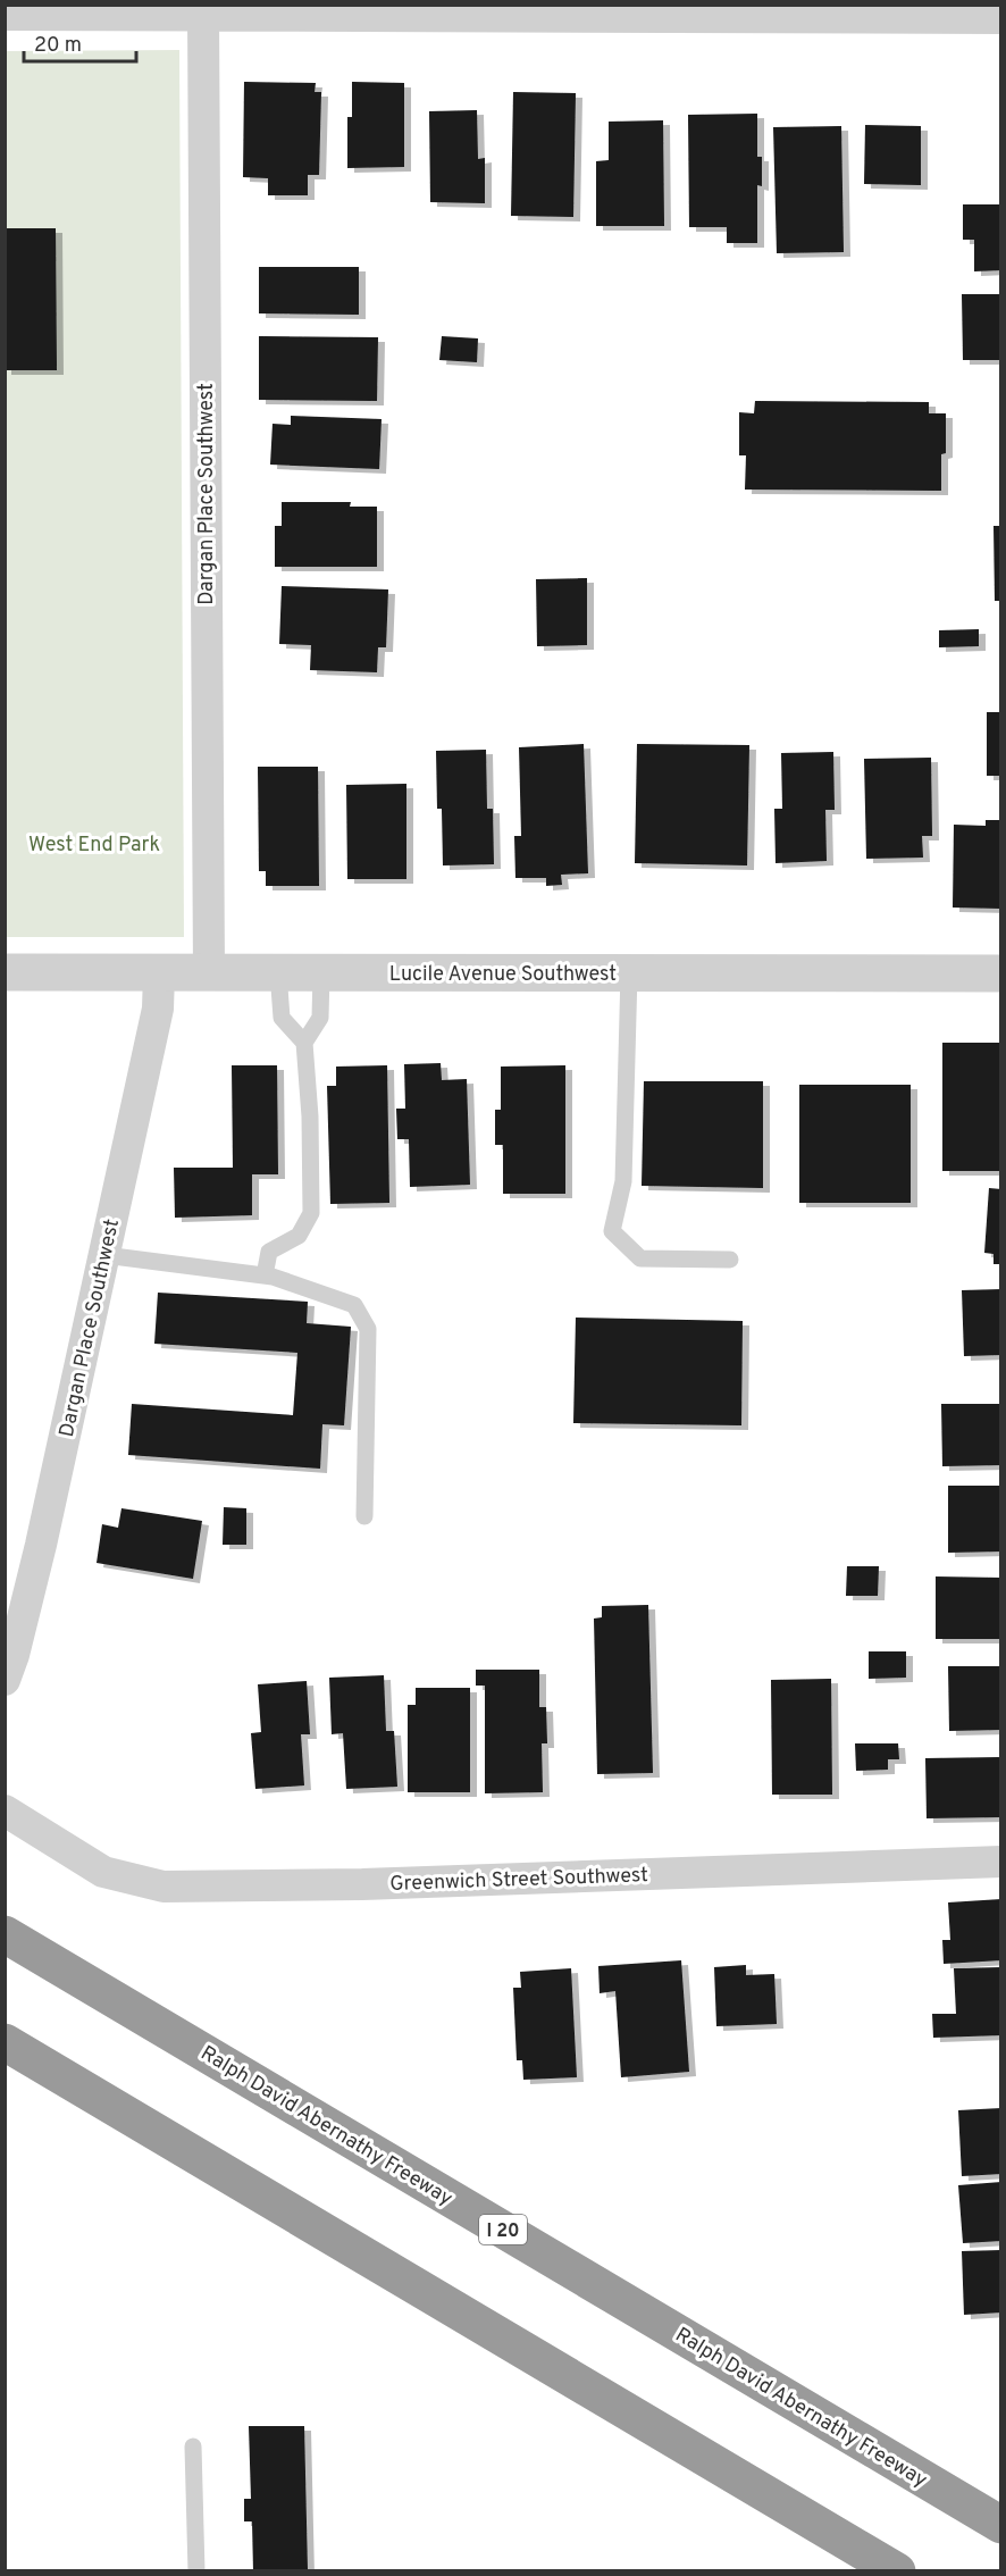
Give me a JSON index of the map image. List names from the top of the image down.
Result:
{
  "streets": {
    "highway": ["Ralph David Abernathy Freeway", "I 20"],
    "street": ["Dargan Place Southwest", "Lucile Avenue Southwest", "Greenwich Street Southwest"]
  },
  "crossings": [
    ["Dargan Place Southwest", "Lucile Avenue Southwest"]
  ],
  "parks": ["West End Park"],
  "scale_bar": "20 m"
}
